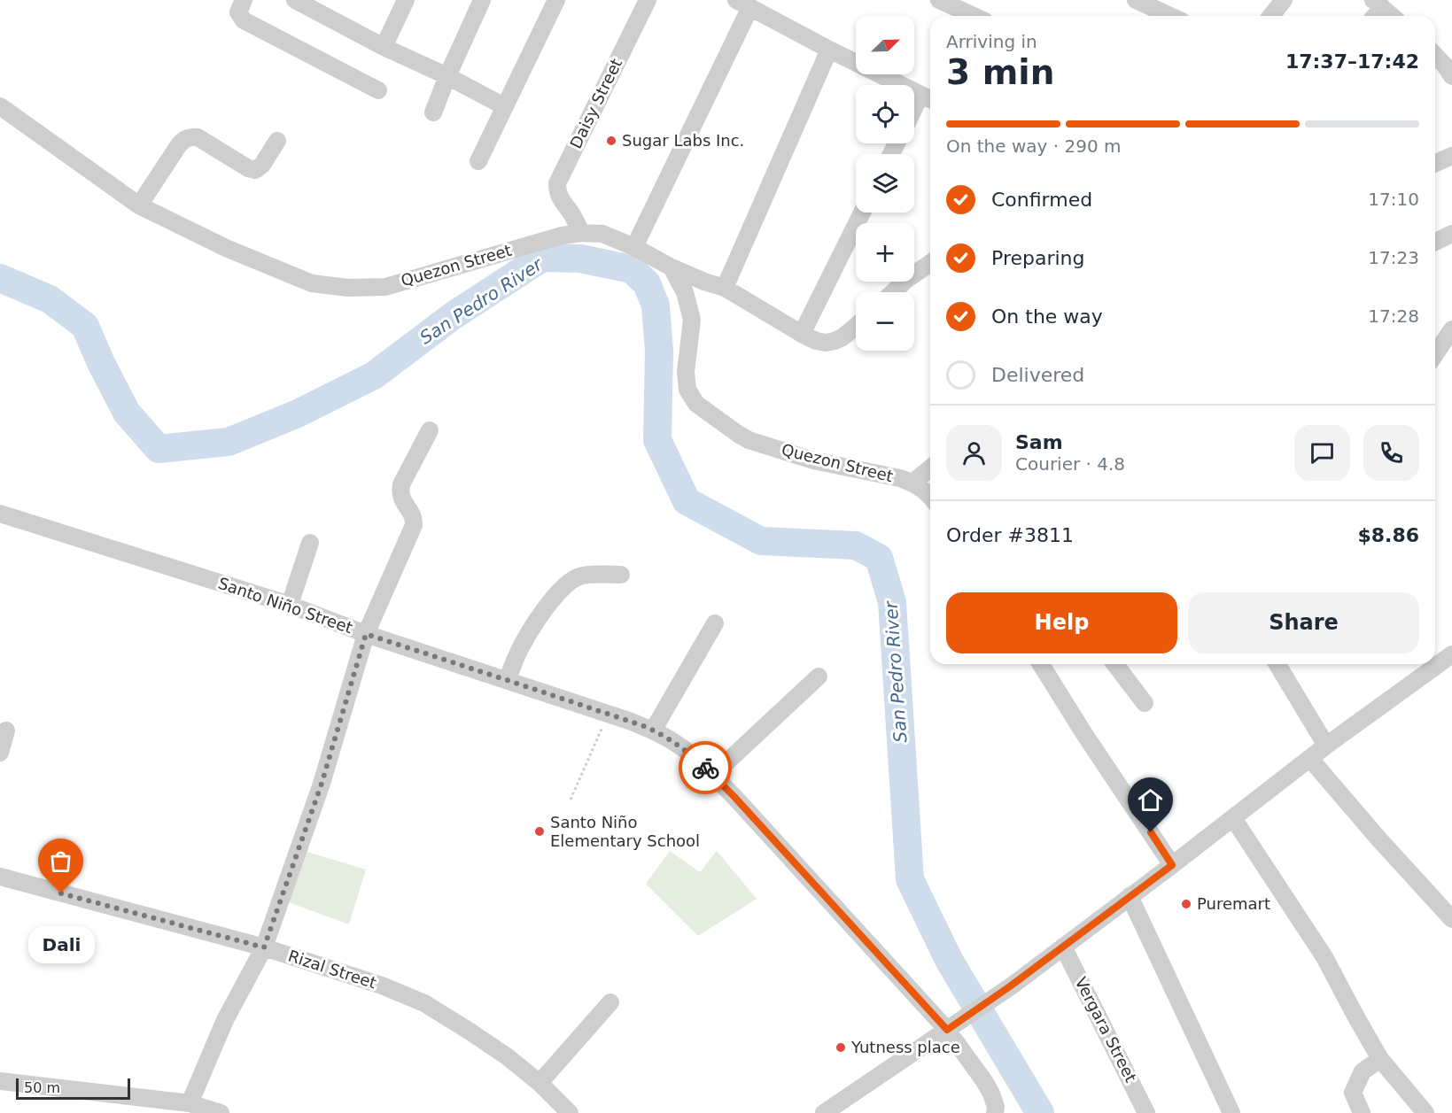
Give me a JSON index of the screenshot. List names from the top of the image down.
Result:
{
  "streets": {
    "street": [
      "Daisy Street",
      "Quezon Street",
      "Santo Niño Street",
      "Rizal Street",
      "Vergara Street"
    ]
  },
  "crossings": [
    ["Daisy Street", "Quezon Street"]
  ],
  "water": ["San Pedro River"],
  "places": [
    "Sugar Labs Inc.",
    "Santo Niño Elementary School",
    "Dali",
    "Puremart",
    "Yutness place"
  ],
  "scale_bar": "50 m",
  "north": "top right",
  "page": {
    "map_buttons": ["+", "−"],
    "heading": ["3 min", "Arriving in", "17:37–17:42"],
    "panel": [
      "Sam",
      "Courier · 4.8",
      "Order #3811",
      "$8.86"
    ],
    "bar": "On the way · 290 m",
    "list": [
      ["Confirmed", "17:10"],
      ["Preparing", "17:23"],
      ["On the way", "17:28"],
      "Delivered"
    ],
    "buttons": ["Help", "Share"],
    "bubble": "Dali",
    "scale": "50 m"
  }
}
